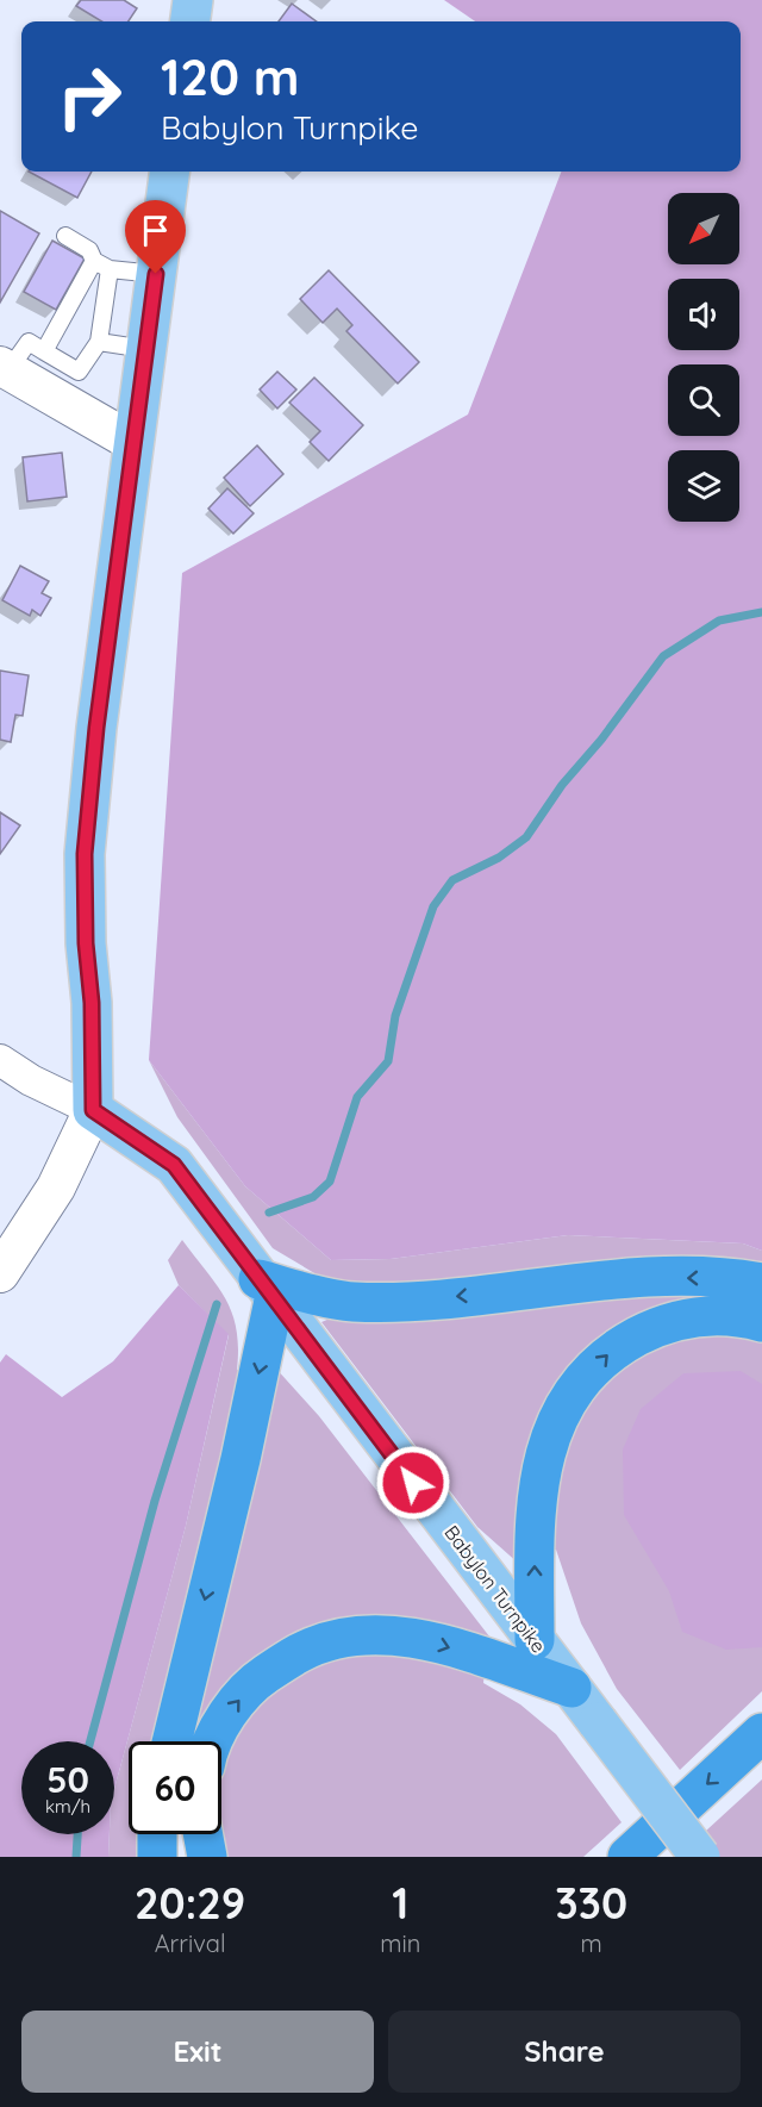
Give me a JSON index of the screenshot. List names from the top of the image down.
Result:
{
  "streets": {
    "main road": ["Babylon Turnpike"]
  },
  "north": "bottom left",
  "page": {
    "turn": ["120 m", "Babylon Turnpike"],
    "speed": "50 km/h",
    "limit": "60",
    "eta": [
      "20:29",
      "Arrival",
      "1",
      "min",
      "330",
      "m"
    ],
    "buttons": ["Exit", "Share"]
  }
}
